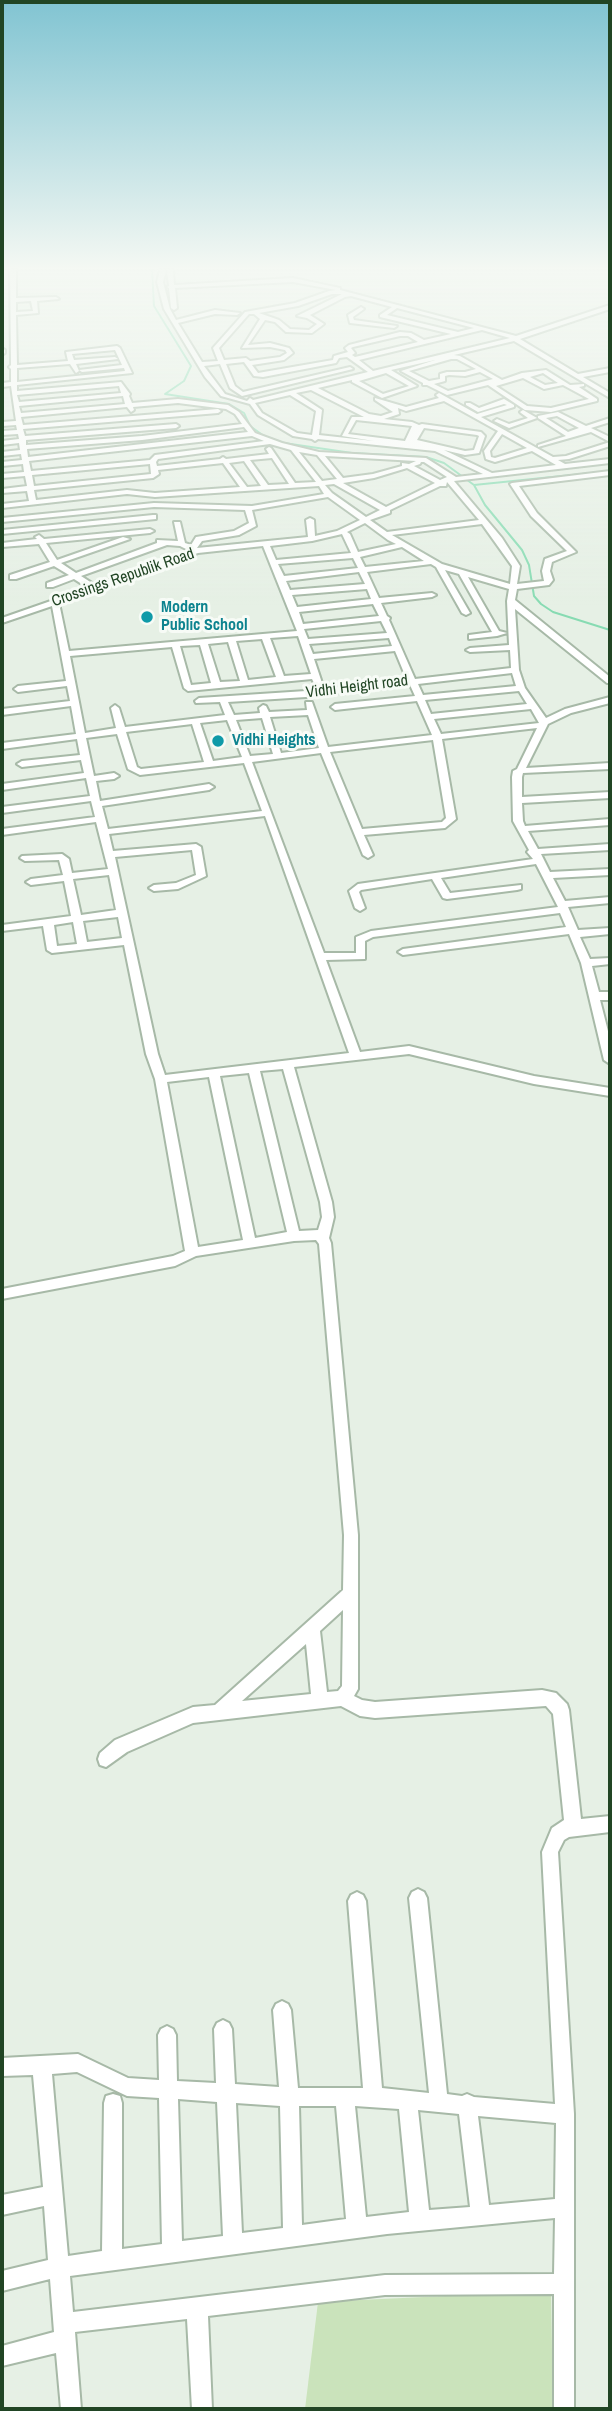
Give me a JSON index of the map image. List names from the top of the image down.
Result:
{
  "streets": {
    "street": ["Crossings Republik Road", "Vidhi Height road"]
  },
  "places": ["Modern Public School", "Vidhi Heights"]
}
